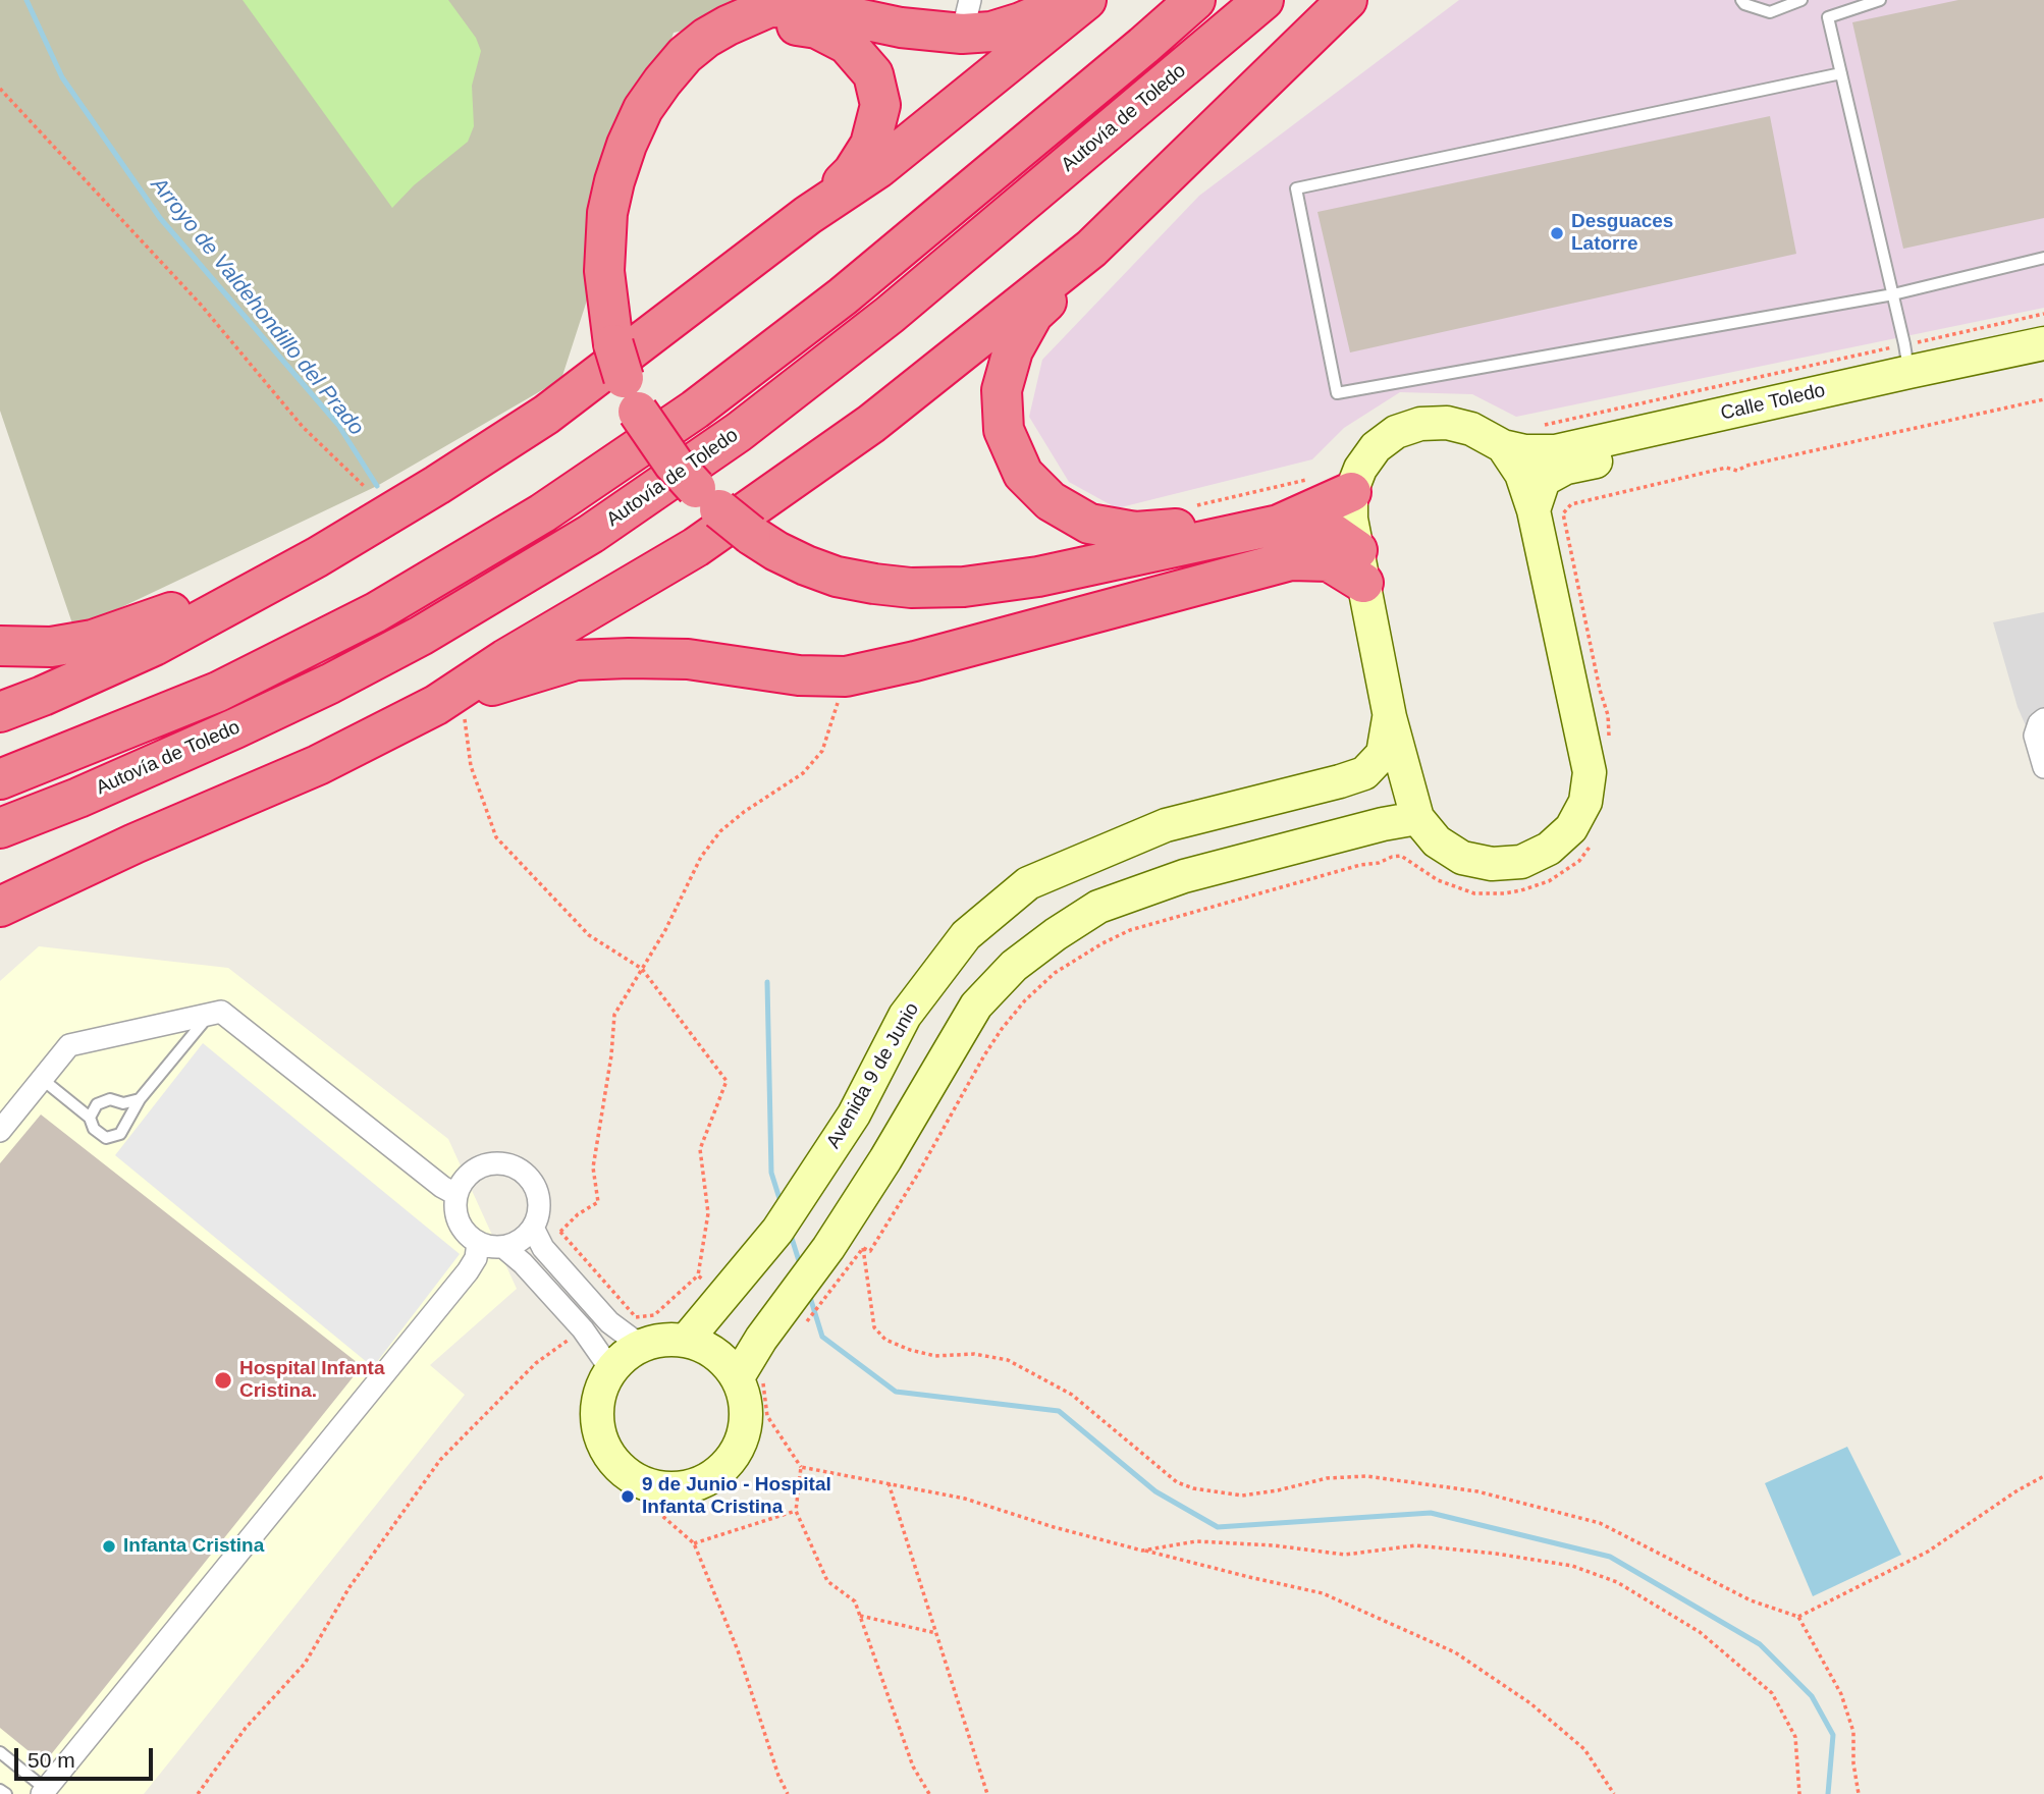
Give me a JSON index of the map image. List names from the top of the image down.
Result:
{
  "streets": {
    "highway": ["Autovía de Toledo"],
    "main road": ["Calle Toledo", "Avenida 9 de Junio"]
  },
  "water": ["Arroyo de Valdehondillo del Prado"],
  "places": [
    "Desguaces Latorre",
    "Hospital Infanta Cristina.",
    "9 de Junio - Hospital Infanta Cristina",
    "Infanta Cristina"
  ],
  "scale_bar": "50 m"
}
